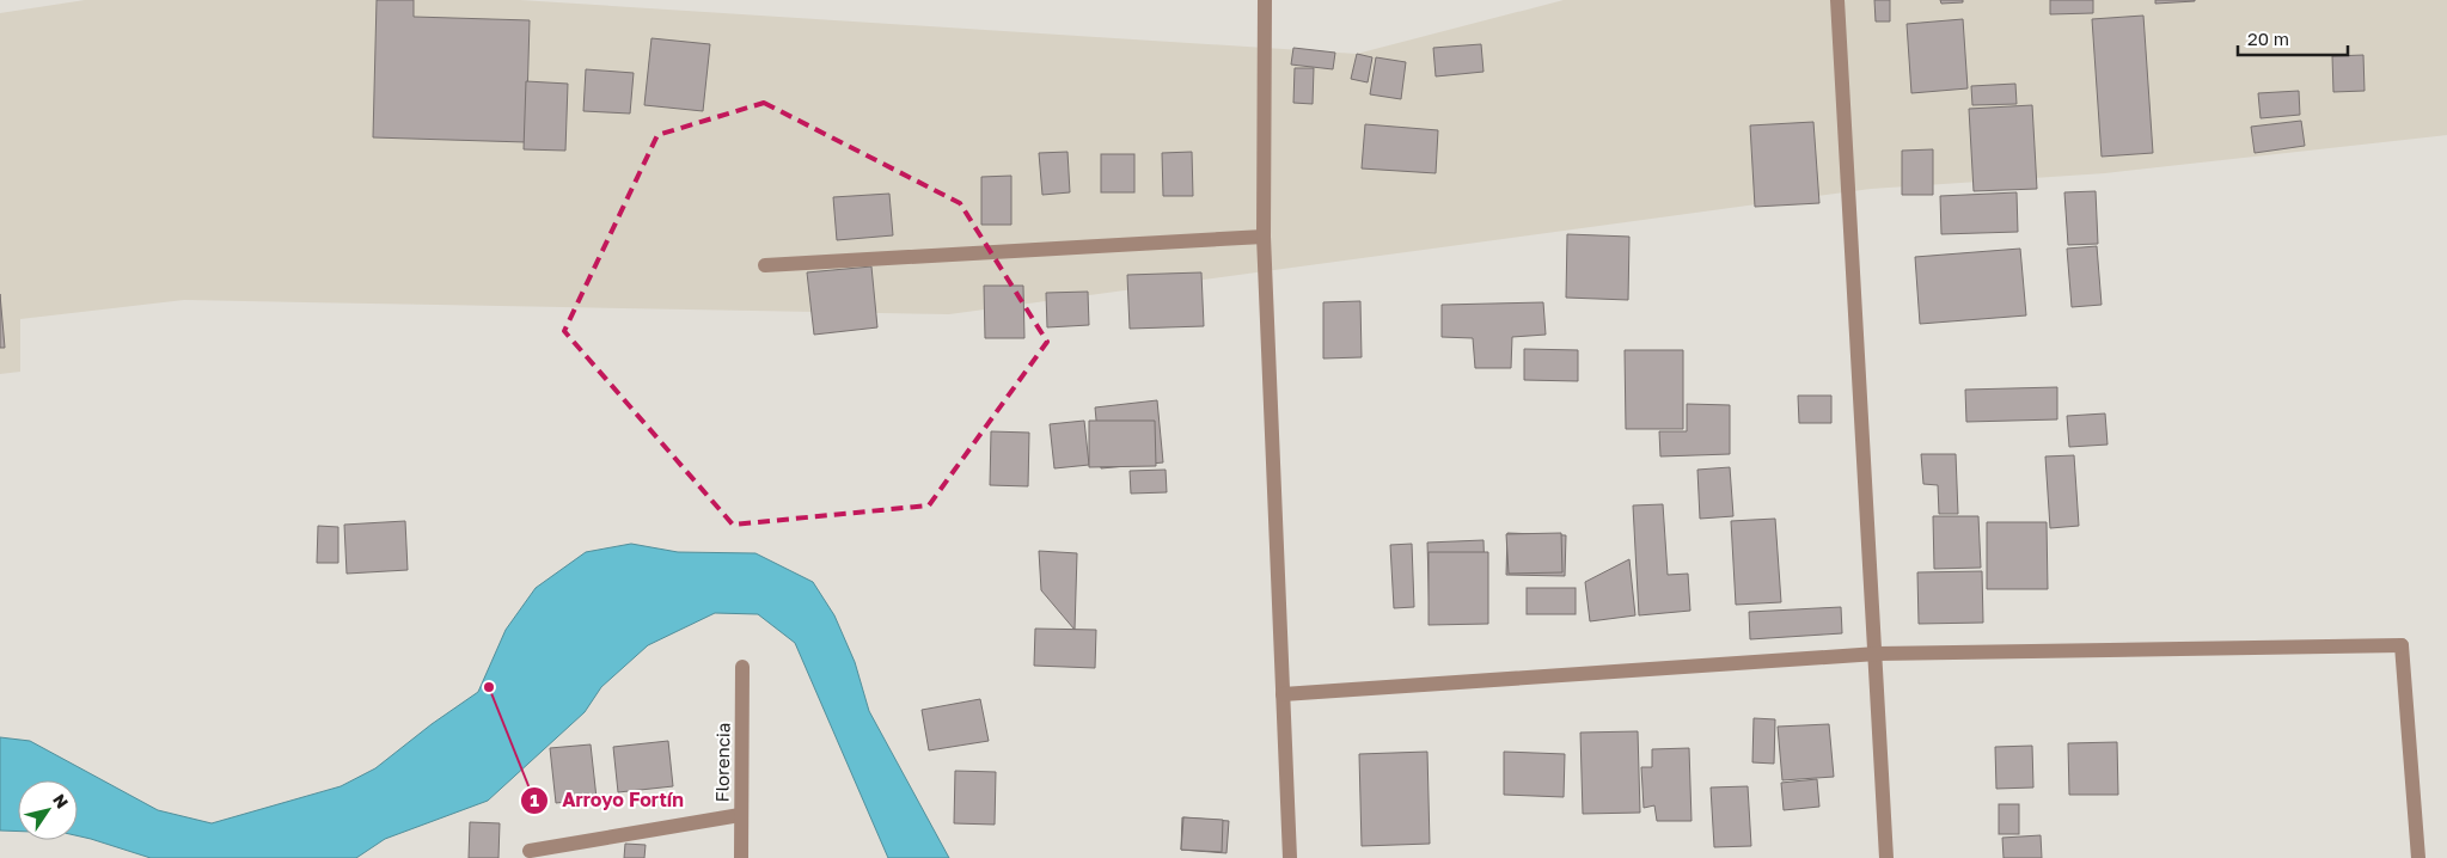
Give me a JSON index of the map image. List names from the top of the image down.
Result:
{
  "streets": {
    "street": ["Florencia"]
  },
  "places": ["Arroyo Fortín"],
  "scale_bar": "20 m",
  "north": "top right"
}
